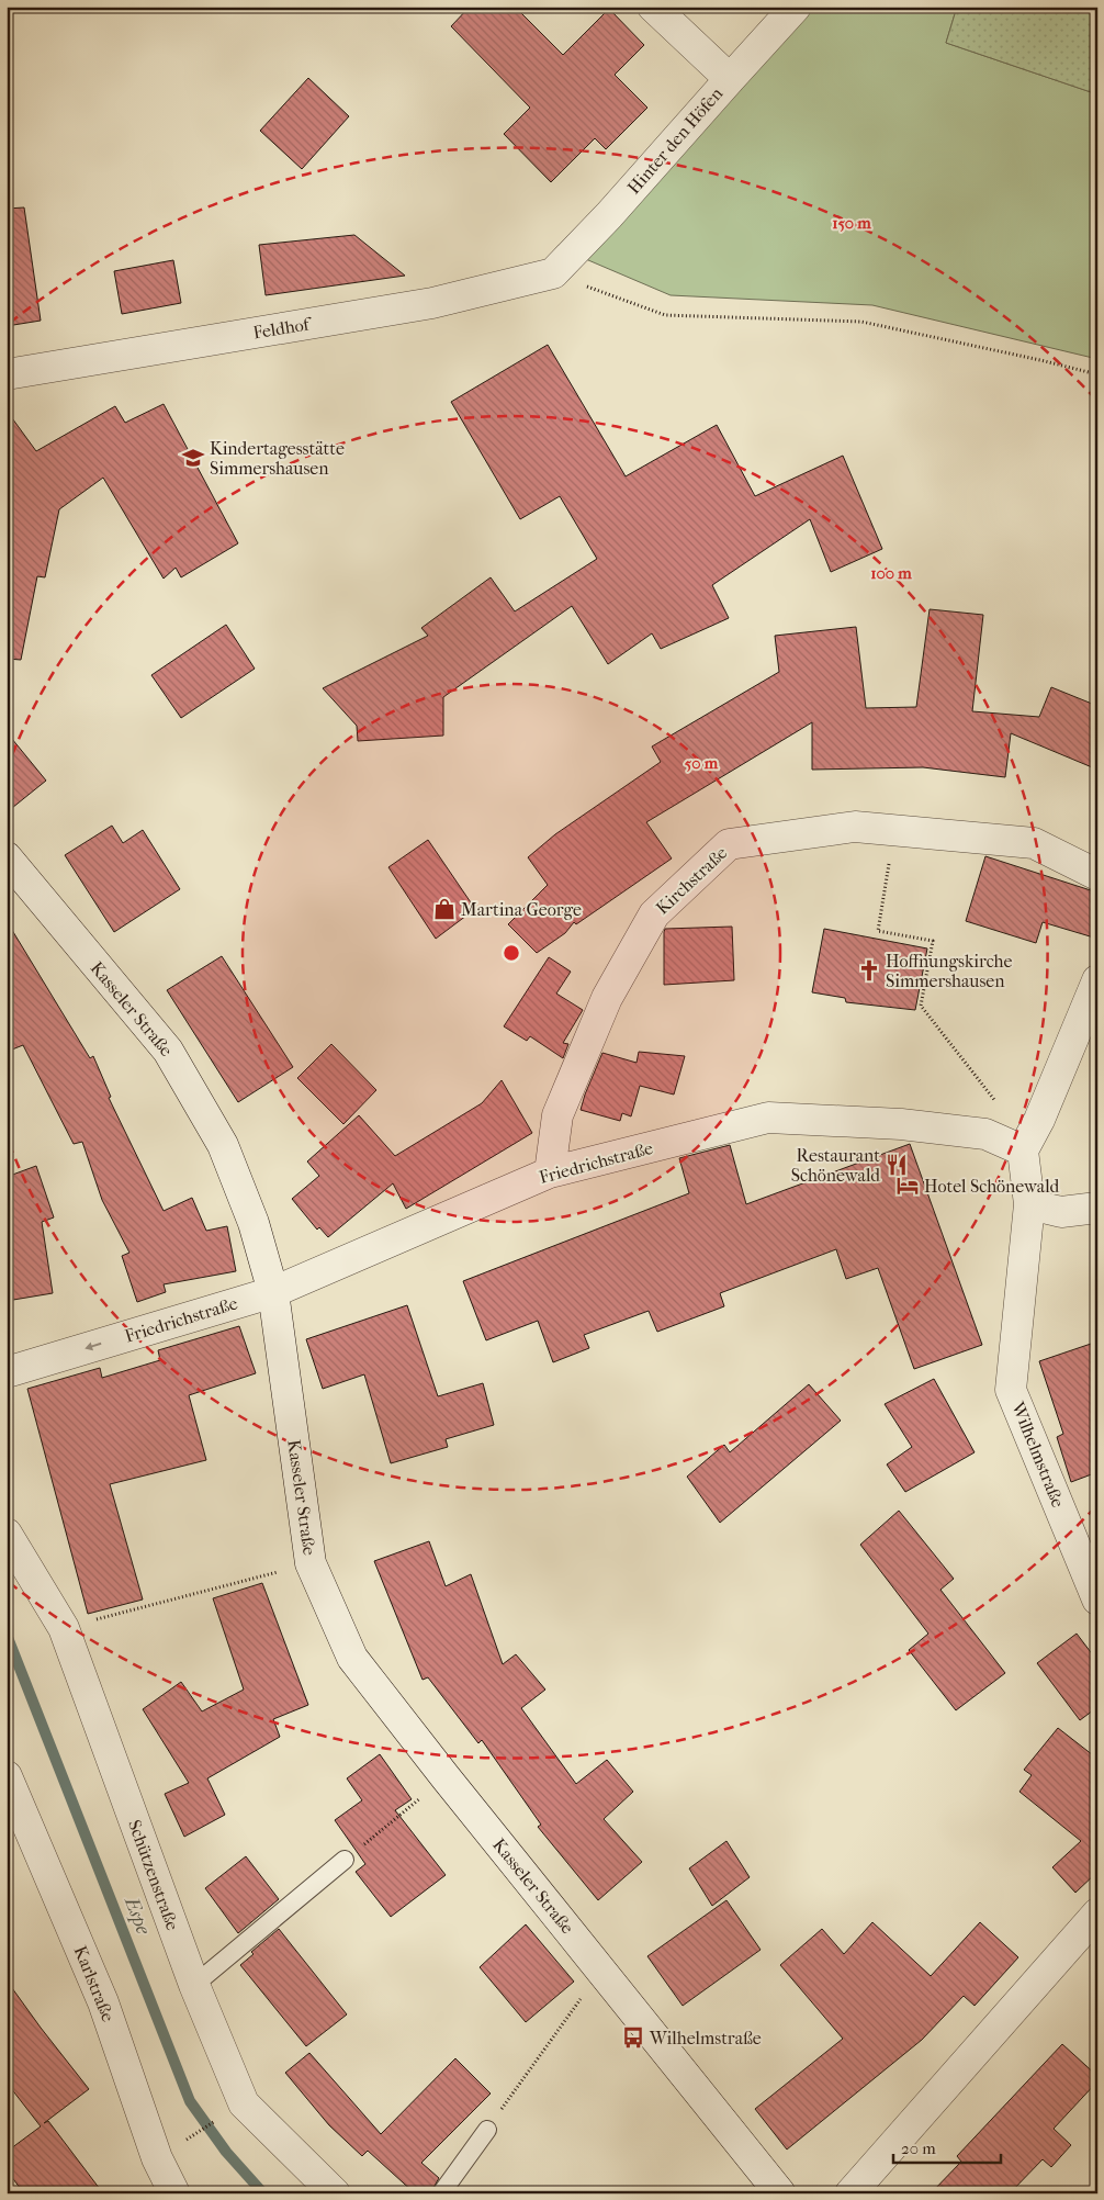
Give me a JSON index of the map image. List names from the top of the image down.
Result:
{
  "streets": {
    "street": [
      "Hinter den Höfen",
      "Feldhof",
      "Kirchstraße",
      "Kasseler Straße",
      "Friedrichstraße",
      "Wilhelmstraße",
      "Schützenstraße",
      "Karlstraße"
    ]
  },
  "crossings": [
    ["Hinter den Höfen", "Feldhof"],
    ["Kirchstraße", "Friedrichstraße"],
    ["Kasseler Straße", "Friedrichstraße"]
  ],
  "water": ["Espe"],
  "places": {
    "school or university": ["Kindertagesstätte Simmershausen"],
    "shop": ["Martina George"],
    "church": ["Hoffnungskirche Simmershausen"],
    "restaurant": ["Restaurant Schönewald"],
    "hotel": ["Hotel Schönewald"],
    "bus stop": ["Wilhelmstraße"]
  },
  "scale_bar": "20 m",
  "rings": ["150 m", "100 m", "50 m"]
}
